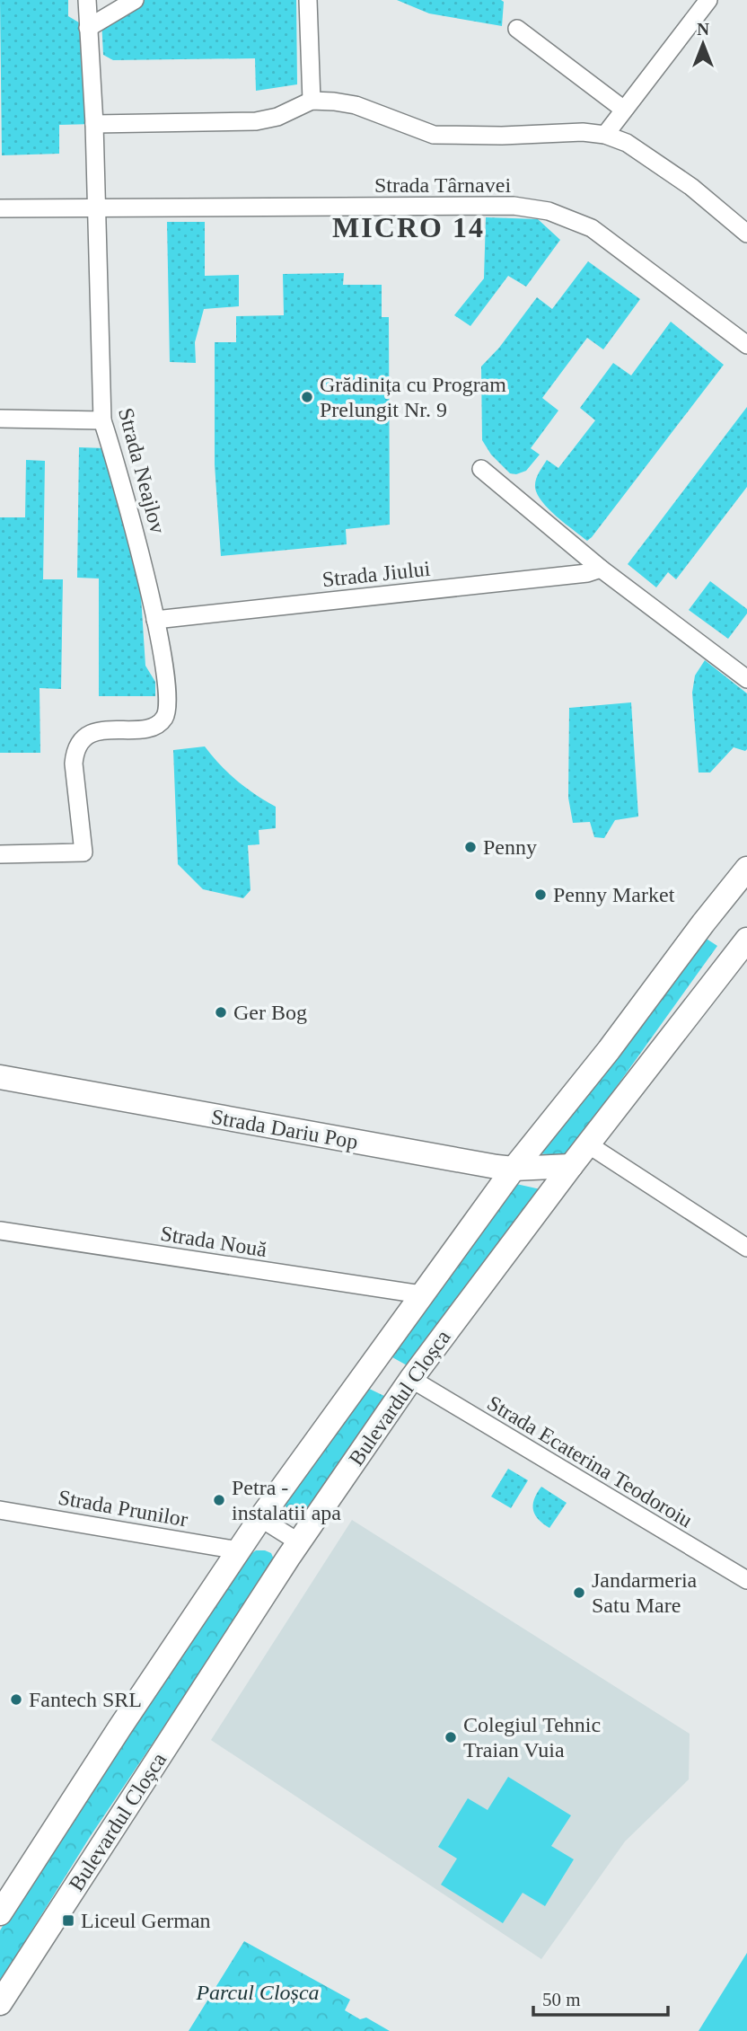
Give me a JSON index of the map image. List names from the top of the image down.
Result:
{
  "streets": {
    "main road": ["Strada Dariu Pop", "Bulevardul Cloșca"],
    "street": [
      "Strada Târnavei",
      "Strada Neajlov",
      "Strada Jiului",
      "Strada Nouă",
      "Strada Ecaterina Teodoroiu",
      "Strada Prunilor"
    ]
  },
  "crossings": [
    ["Strada Târnavei", "Strada Neajlov"],
    ["Strada Neajlov", "Strada Jiului"],
    ["Strada Dariu Pop", "Bulevardul Cloșca"],
    ["Strada Nouă", "Bulevardul Cloșca"],
    ["Bulevardul Cloșca", "Strada Ecaterina Teodoroiu"],
    ["Bulevardul Cloșca", "Strada Prunilor"]
  ],
  "districts": ["MICRO 14"],
  "parks": ["Parcul Cloșca"],
  "places": {
    "other": [
      "Grădinița cu Program Prelungit Nr. 9",
      "Penny",
      "Penny Market",
      "Ger Bog",
      "Petra - instalatii apa",
      "Jandarmeria Satu Mare",
      "Fantech SRL",
      "Colegiul Tehnic Traian Vuia"
    ],
    "transit": ["Liceul German"]
  },
  "scale_bar": "50 m",
  "north": "top"
}
